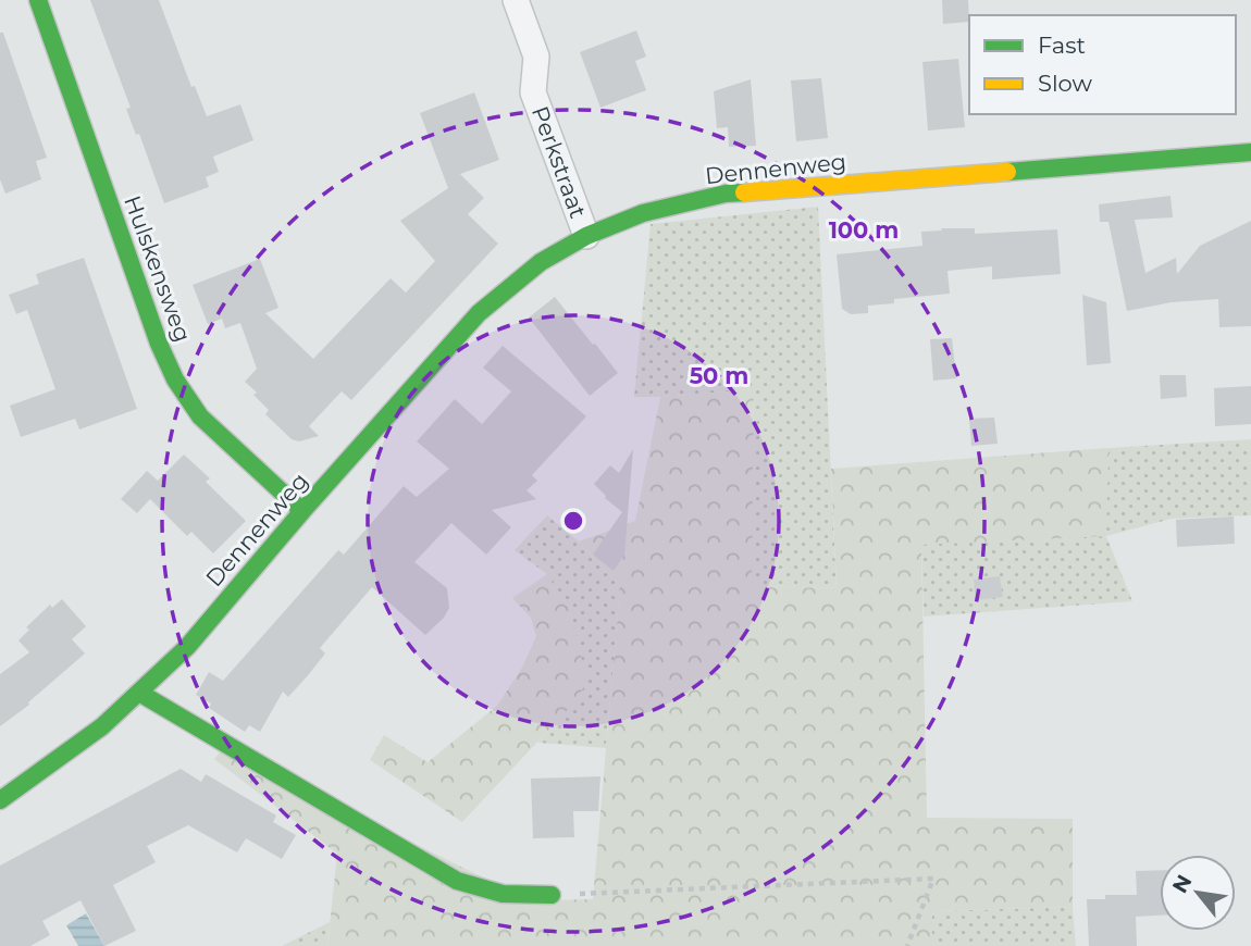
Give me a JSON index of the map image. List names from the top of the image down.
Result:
{
  "streets": {
    "street": ["Perkstraat", "Dennenweg", "Hulskensweg"]
  },
  "crossings": [
    ["Perkstraat", "Dennenweg"],
    ["Dennenweg", "Hulskensweg"]
  ],
  "legend": ["Fast", "Slow"],
  "north": "top left",
  "rings": ["100 m", "50 m"]
}
